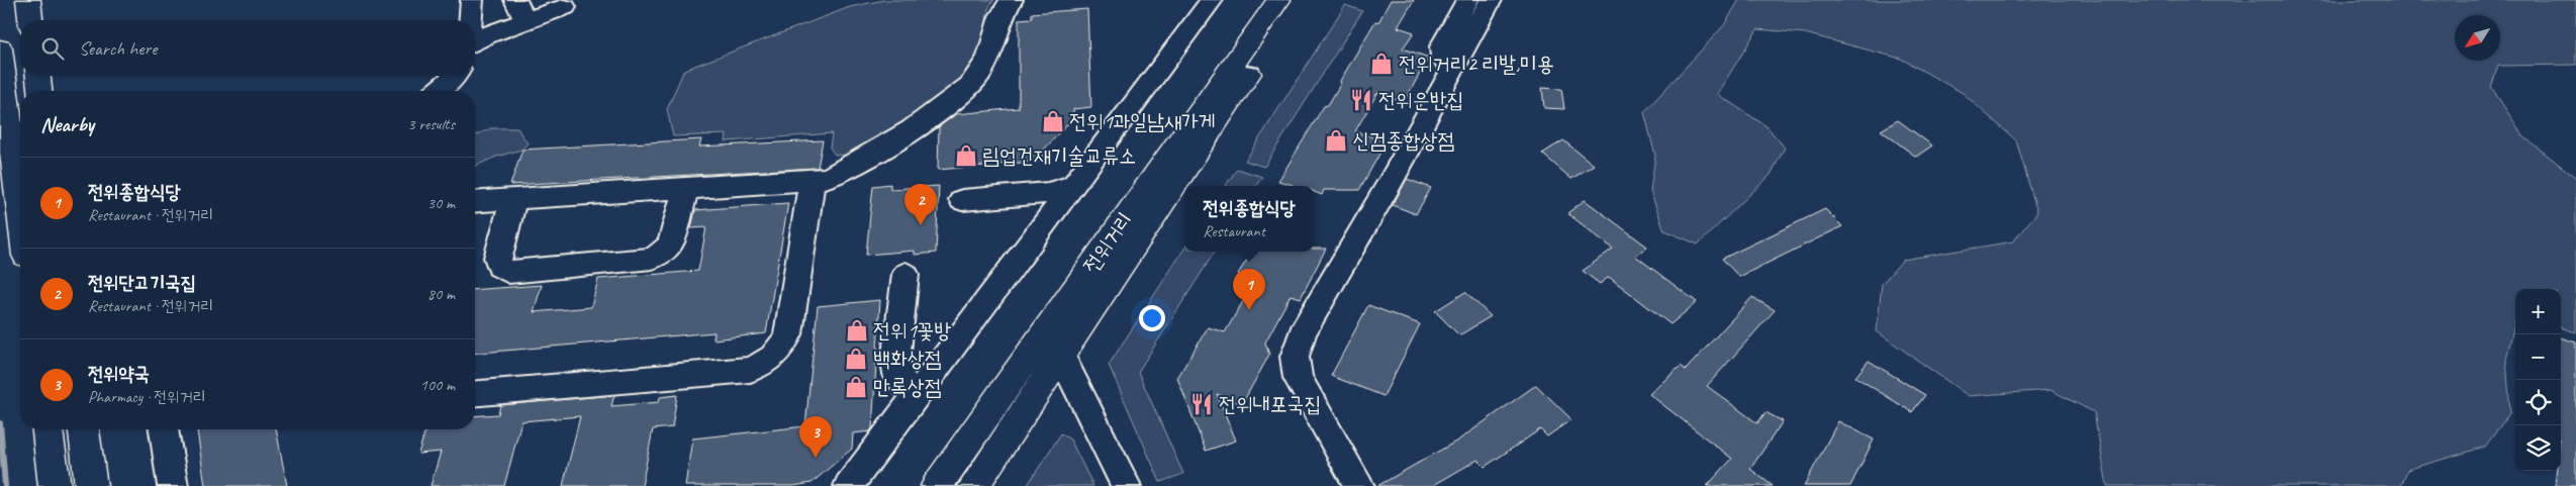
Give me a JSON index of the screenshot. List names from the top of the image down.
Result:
{
  "streets": {
    "main road": ["전위거리"]
  },
  "places": {
    "shop": [
      "전위거리2 리발,미용",
      "전위1과일남새가게",
      "신검종합상점",
      "림업건재기술교류소",
      "전위1꽃방",
      "백화상점",
      "만록상점"
    ],
    "restaurant": ["전위은반집", "전위내포국집"]
  },
  "north": "bottom left",
  "page": {
    "search": "Search here",
    "heading": ["Nearby", "3 results"],
    "list": [
      {
        "mark": "1",
        "name": "전위종합식당",
        "note": "Restaurant · 전위거리",
        "value": "30 m"
      },
      {
        "mark": "2",
        "name": "전위단고기국집",
        "note": "Restaurant · 전위거리",
        "value": "80 m"
      },
      {
        "mark": "3",
        "name": "전위약국",
        "note": "Pharmacy · 전위거리",
        "value": "100 m"
      }
    ],
    "pins": ["2", "1", "3"],
    "popup": ["전위종합식당", "Restaurant"],
    "map_buttons": ["+", "−"]
  }
}
